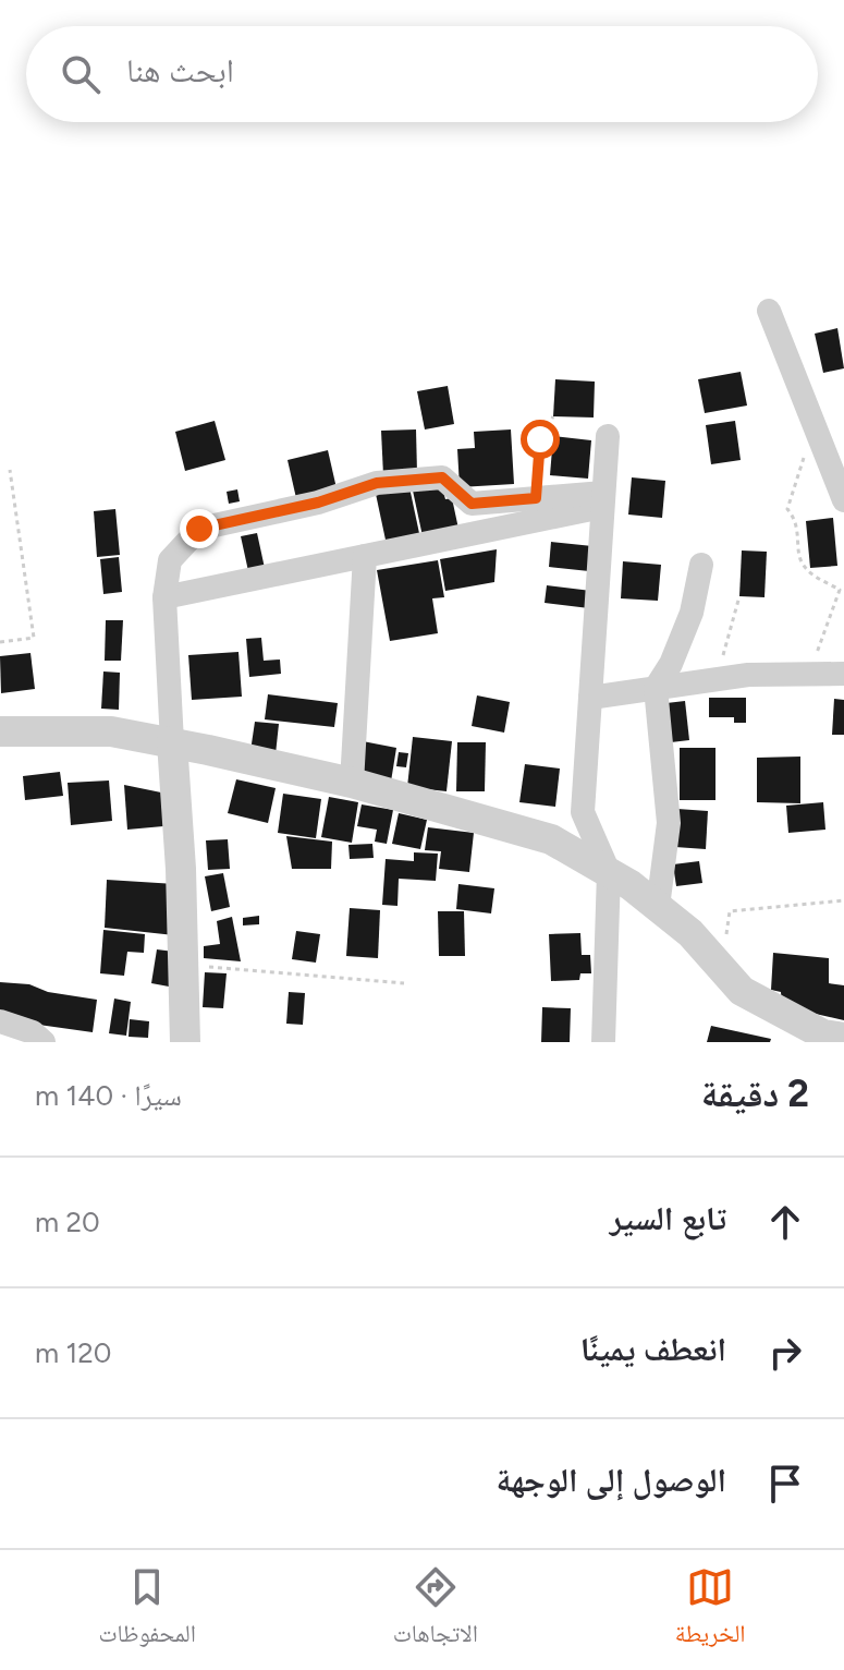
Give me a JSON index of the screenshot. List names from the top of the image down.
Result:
{
  "page": {
    "search": "ابحث هنا",
    "heading": ["2 دقيقة", "سيرًا · 140 m"],
    "list": [
      ["تابع السير", "20 m"],
      ["انعطف يمينًا", "120 m"],
      "الوصول إلى الوجهة"
    ],
    "nav": ["الخريطة", "الاتجاهات", "المحفوظات"]
  }
}
